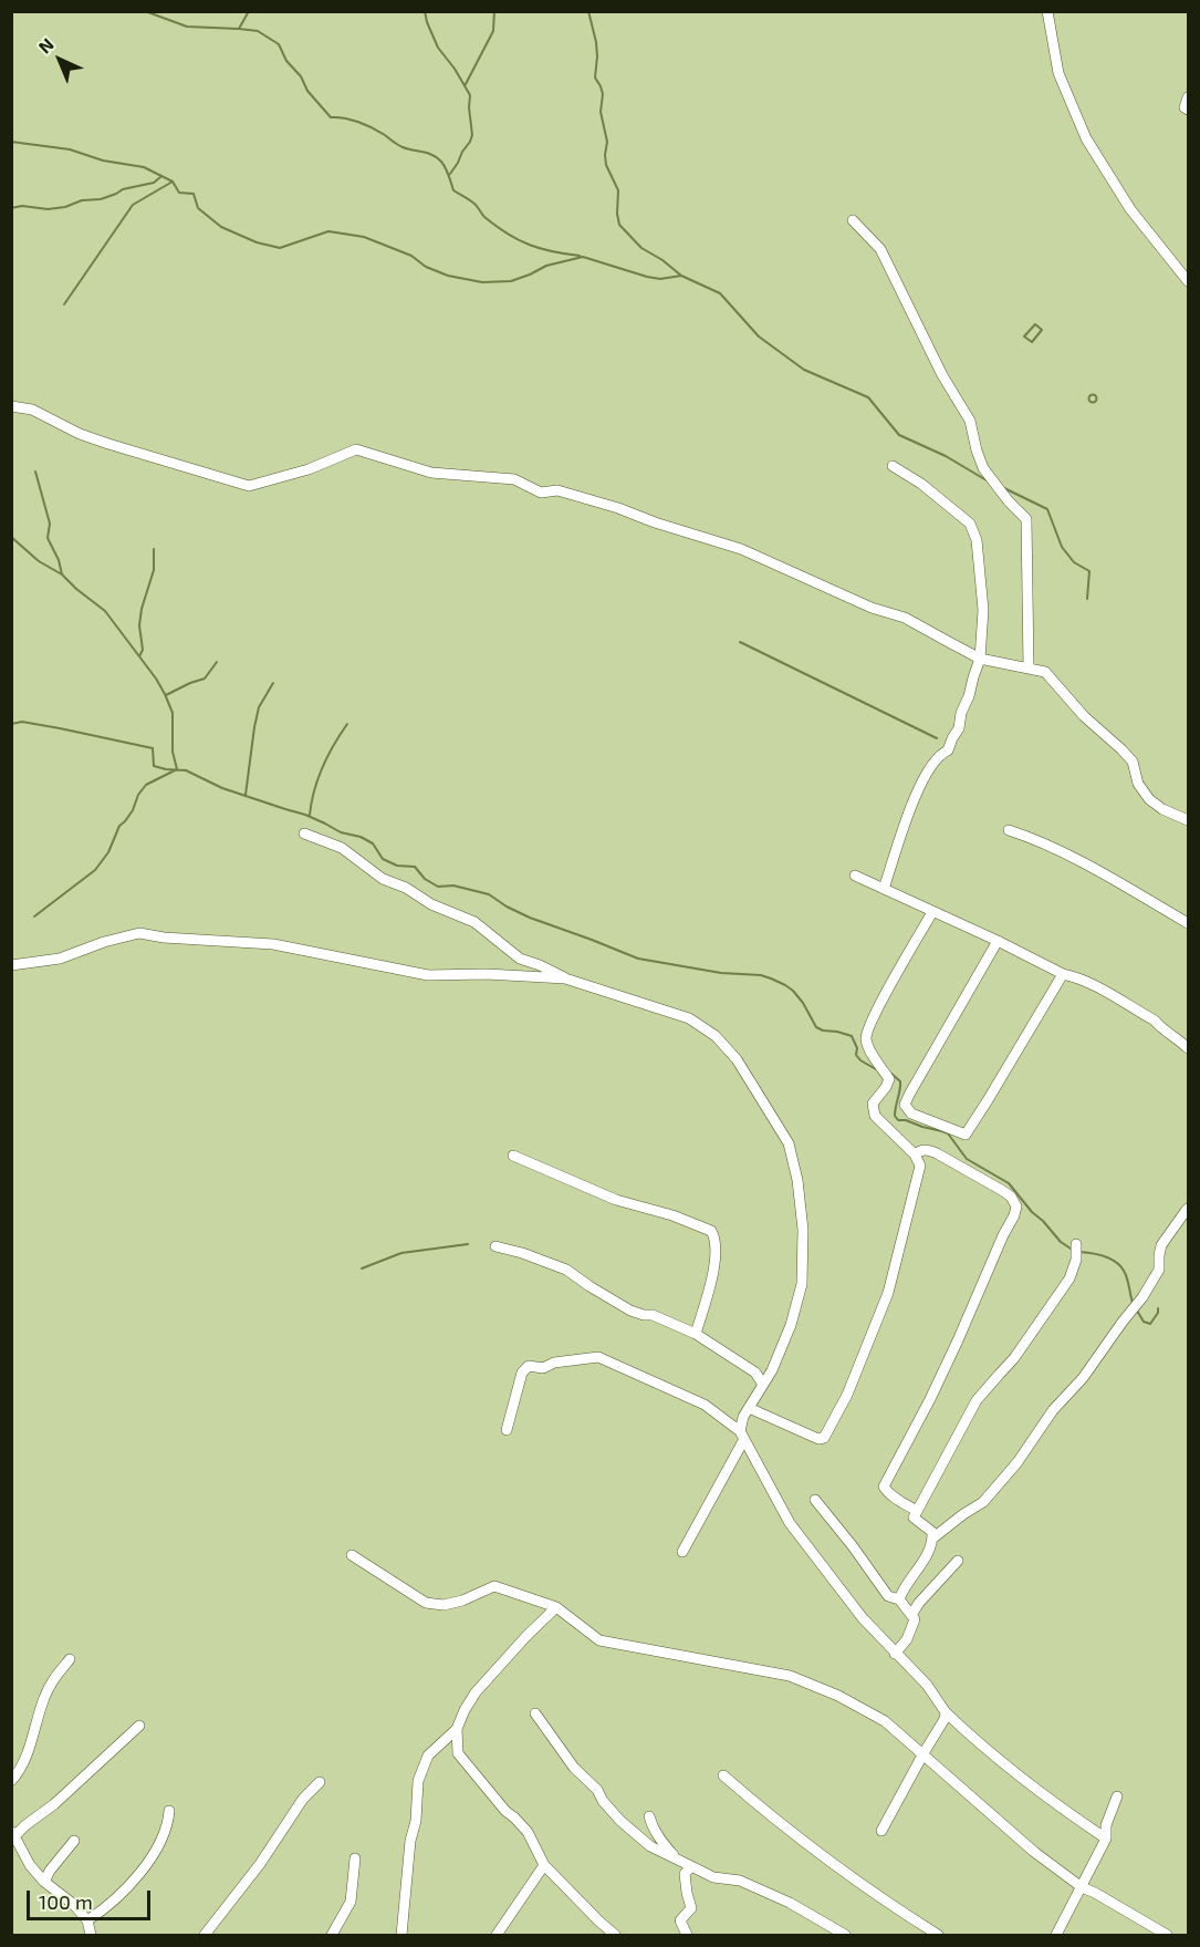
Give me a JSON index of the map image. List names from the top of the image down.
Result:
{
  "scale_bar": "100 m",
  "north": "top left"
}
